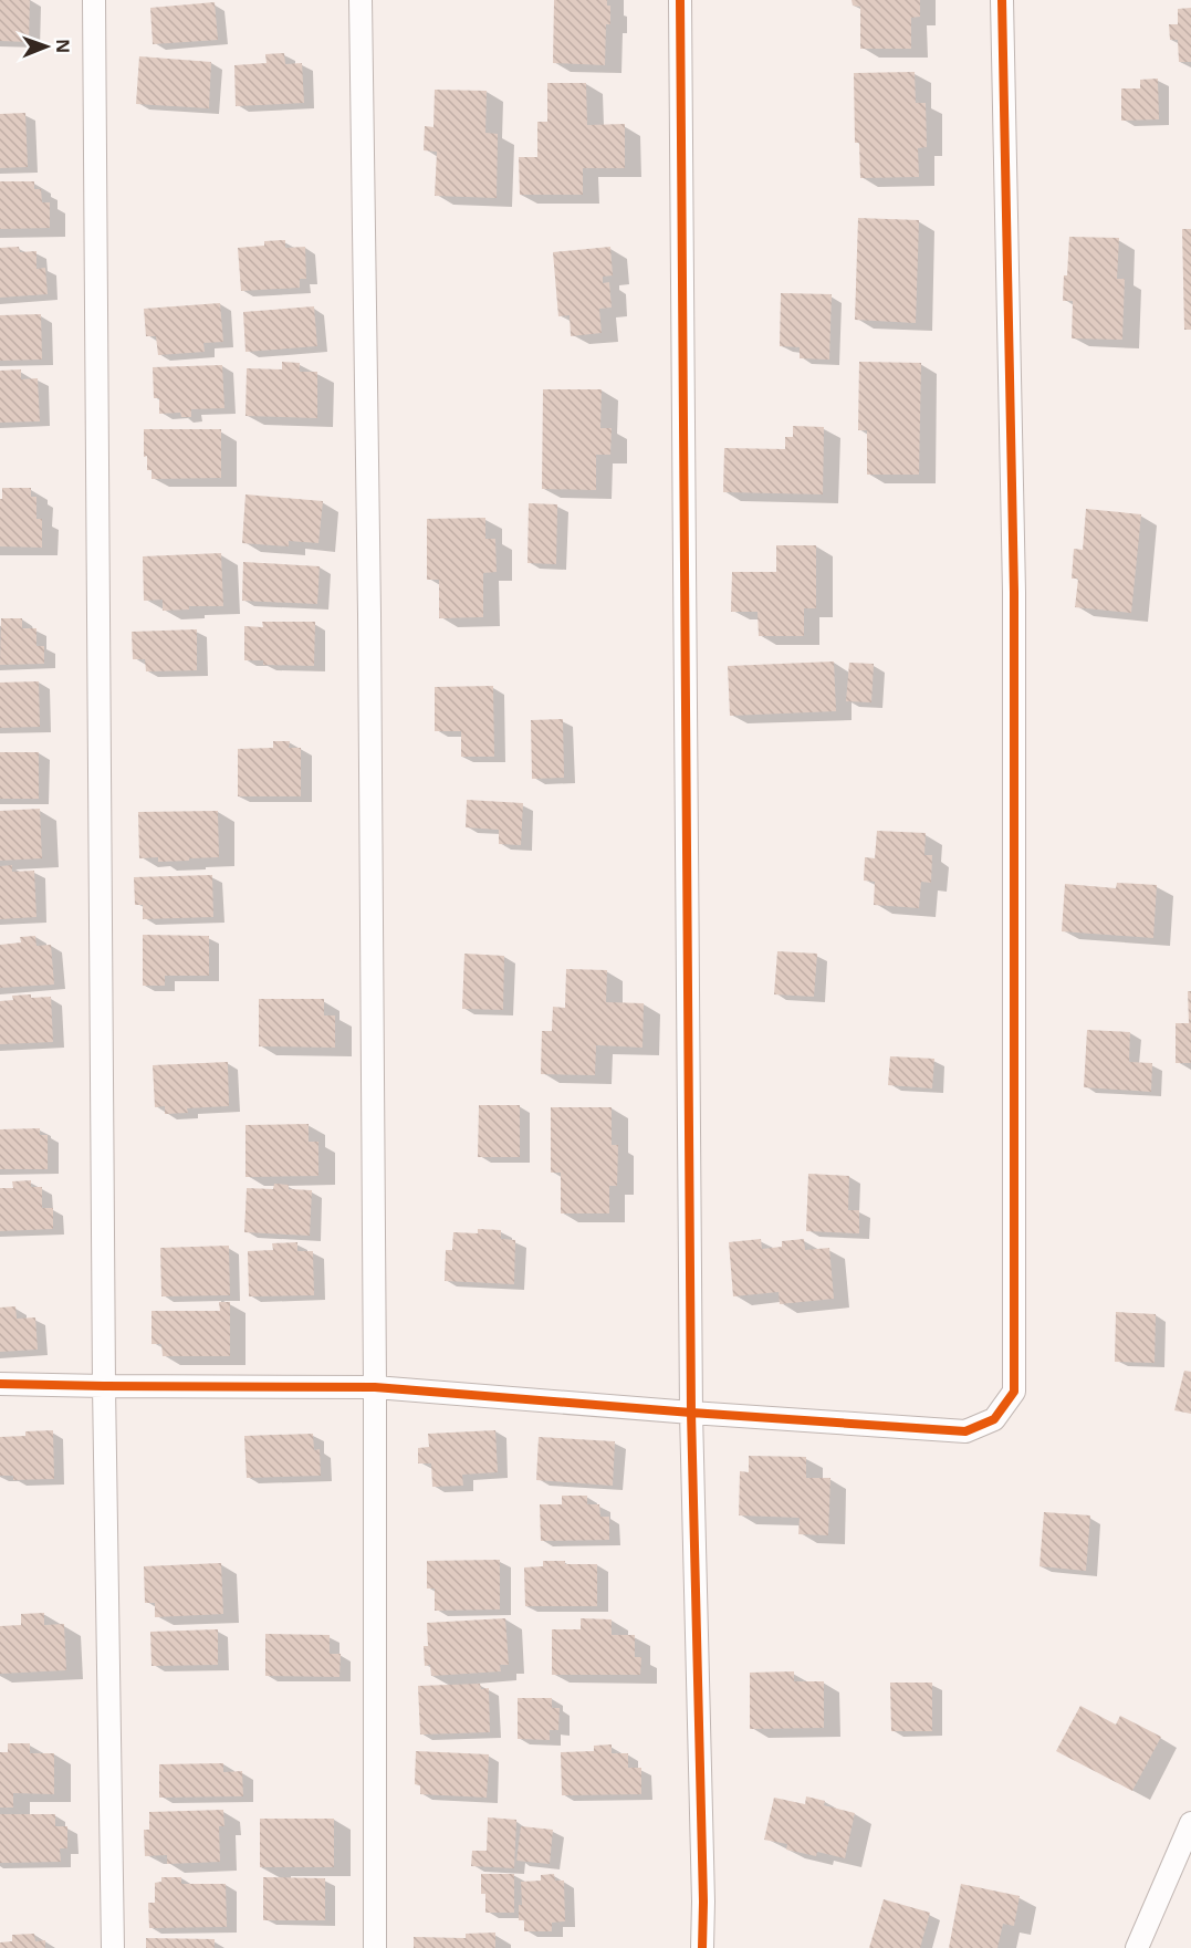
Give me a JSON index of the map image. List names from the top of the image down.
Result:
{
  "north": "right"
}
